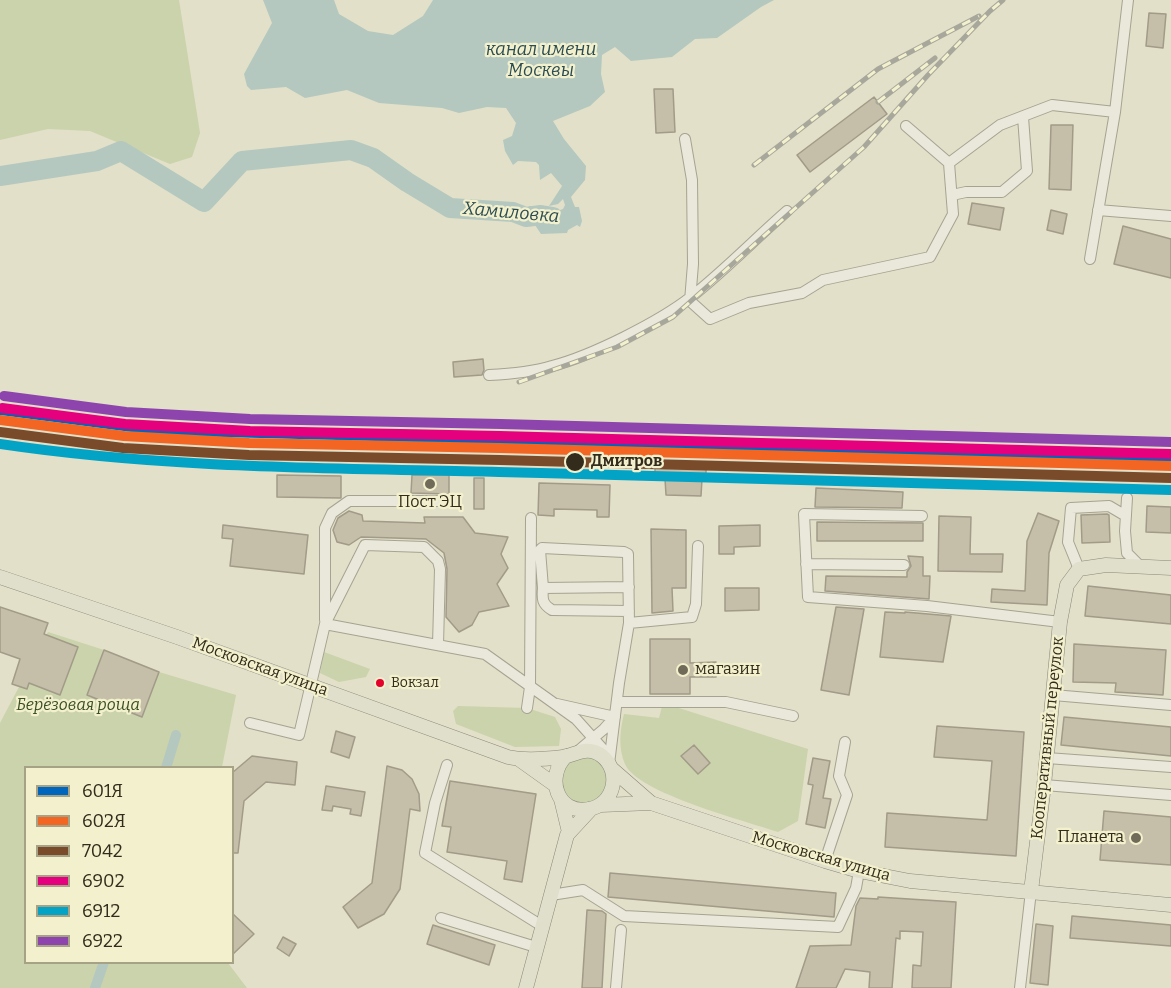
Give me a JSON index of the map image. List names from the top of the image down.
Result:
{
  "streets": {
    "main road": ["Московская улица", "Кооперативный переулок"]
  },
  "crossings": [
    ["Московская улица", "Кооперативный переулок"]
  ],
  "water": ["канал имени Москвы", "Хамиловка"],
  "parks": ["Берёзовая роща"],
  "places": [
    "Дмитров",
    "Пост ЭЦ",
    "магазин",
    "Вокзал",
    "Планета"
  ],
  "lines": [
    "transit line 6922",
    "transit line 6902",
    "transit line 601Я",
    "transit line 602Я",
    "transit line 7042",
    "transit line 6912"
  ],
  "legend": [
    "601Я",
    "602Я",
    "7042",
    "6902",
    "6912",
    "6922"
  ]
}
